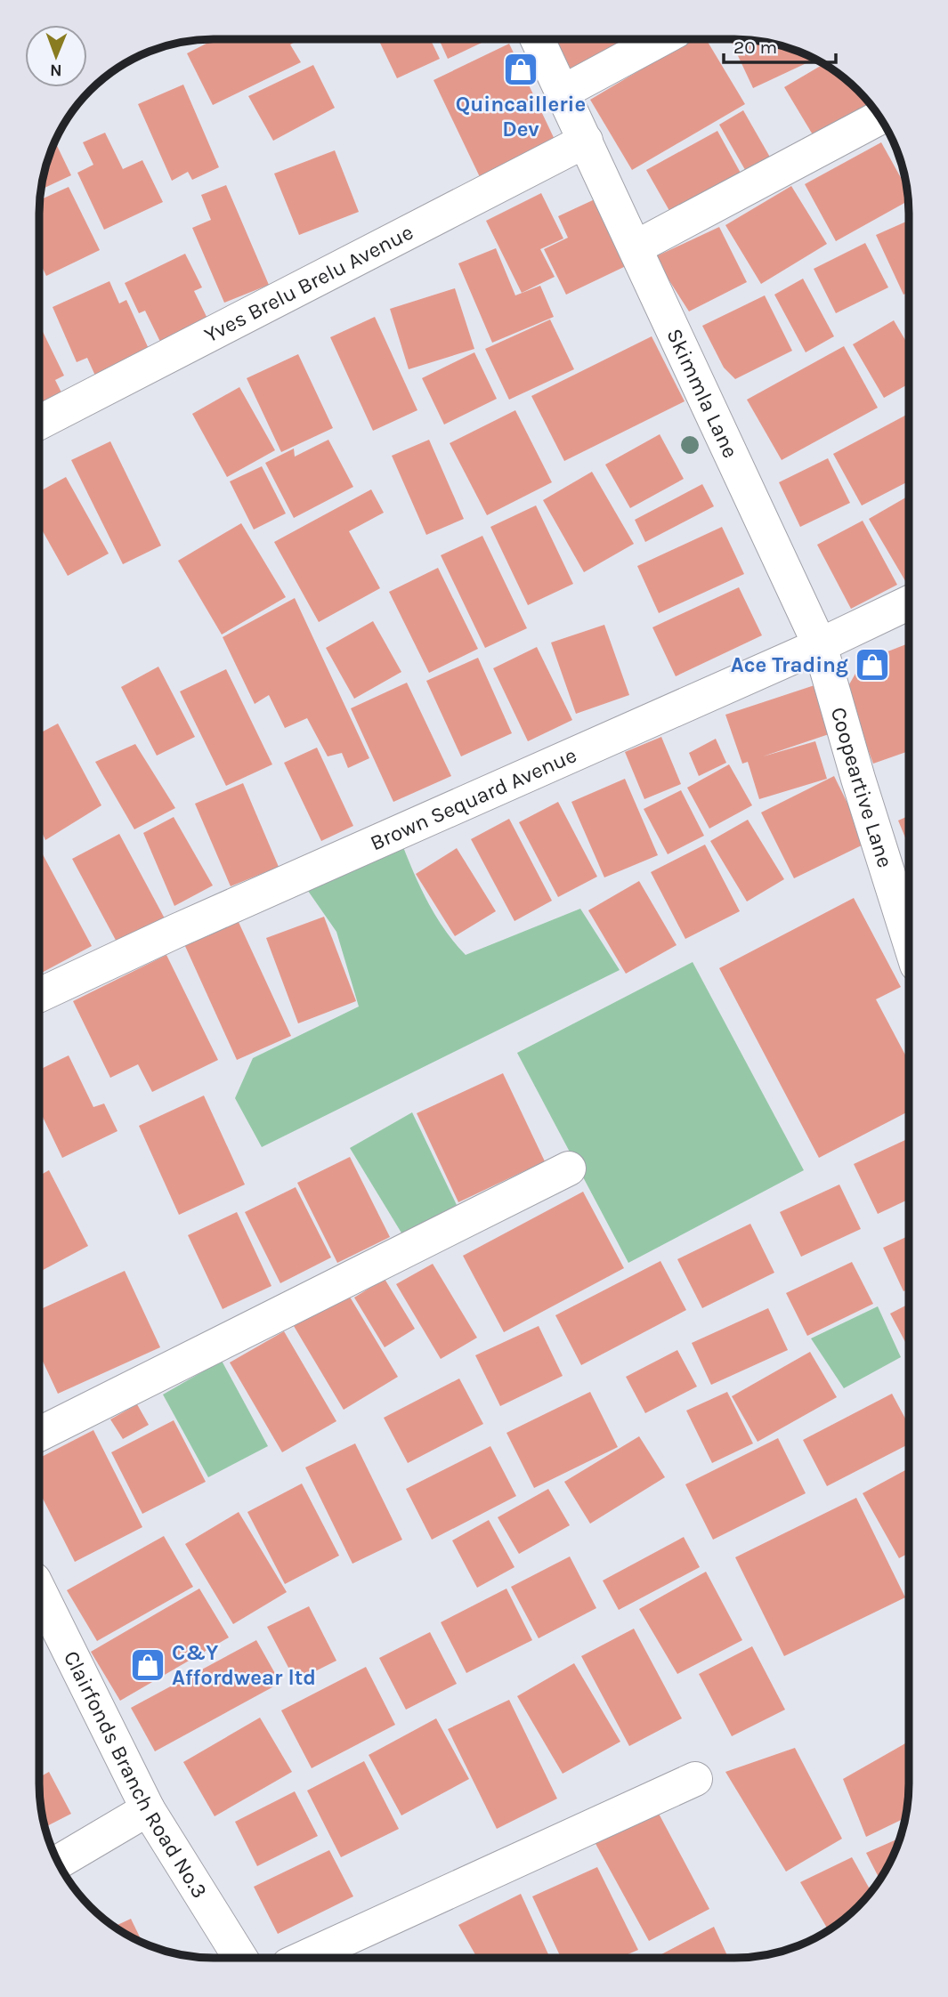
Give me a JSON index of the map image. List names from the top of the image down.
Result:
{
  "streets": {
    "street": [
      "Yves Brelu Brelu Avenue",
      "Skimmla Lane",
      "Coopeartive Lane",
      "Brown Sequard Avenue",
      "Clairfonds Branch Road No.3"
    ]
  },
  "crossings": [
    ["Yves Brelu Brelu Avenue", "Skimmla Lane"],
    ["Skimmla Lane", "Coopeartive Lane"],
    ["Skimmla Lane", "Brown Sequard Avenue"],
    ["Coopeartive Lane", "Brown Sequard Avenue"]
  ],
  "places": {
    "shop": ["Quincaillerie Dev", "Ace Trading", "C&Y Affordwear ltd"]
  },
  "scale_bar": "20 m",
  "north": "bottom"
}
